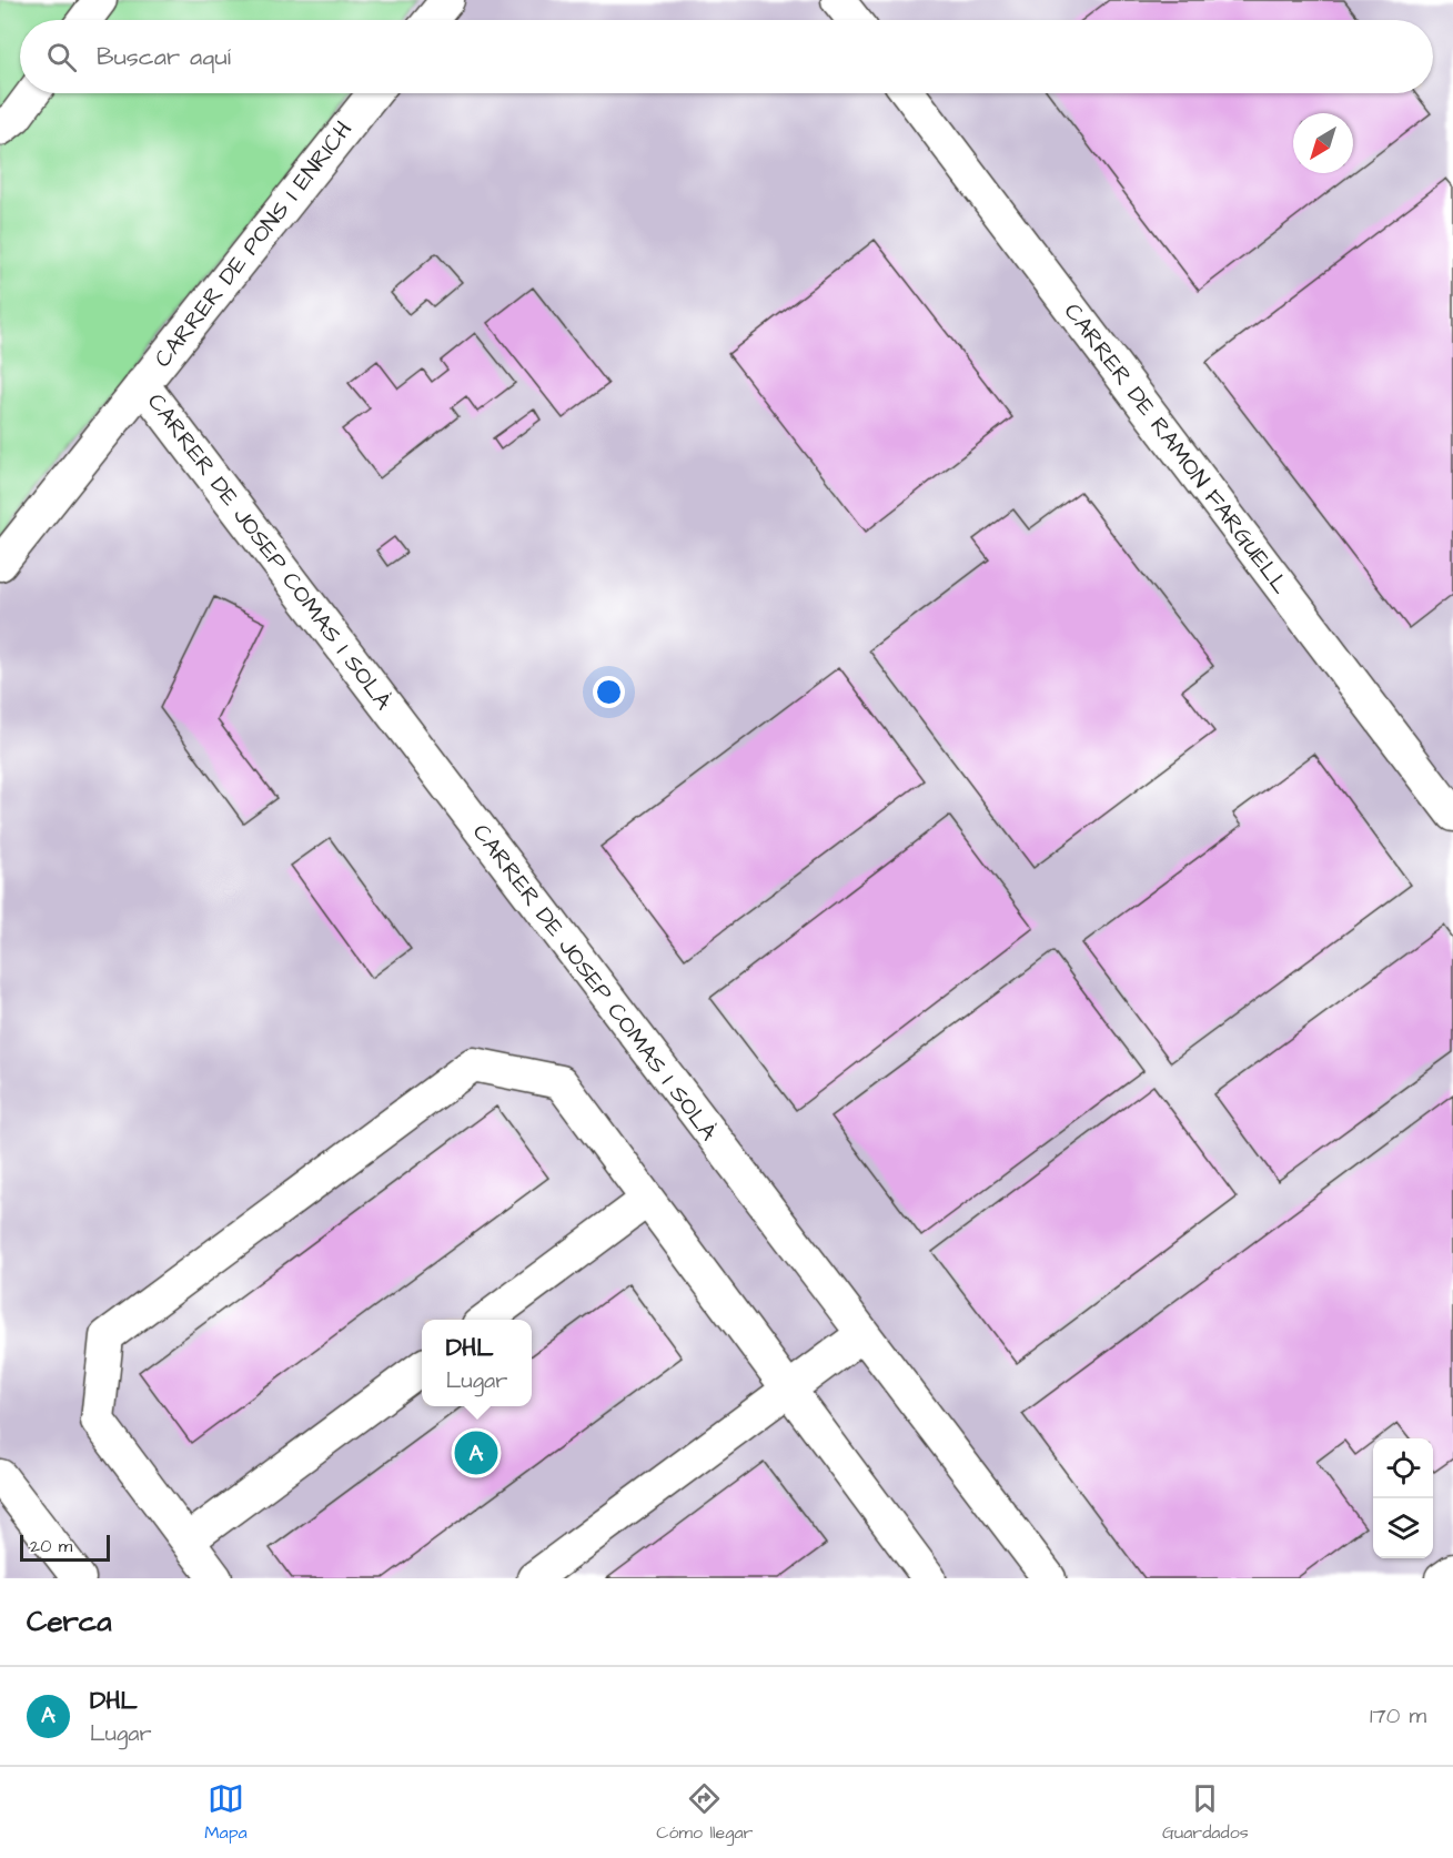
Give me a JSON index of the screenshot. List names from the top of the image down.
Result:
{
  "streets": {
    "street": ["CARRER DE PONS I ENRICH", "CARRER DE RAMON FARGUELL", "CARRER DE JOSEP COMAS I SOLÀ"]
  },
  "crossings": [
    ["CARRER DE PONS I ENRICH", "CARRER DE JOSEP COMAS I SOLÀ"]
  ],
  "scale_bar": "20 m",
  "north": "bottom left",
  "page": {
    "search": "Buscar aquí",
    "popup": ["DHL", "Lugar"],
    "pins": "A",
    "scale": "20 m",
    "heading": "Cerca",
    "list": [
      {
        "mark": "A",
        "name": "DHL",
        "note": "Lugar",
        "value": "170 m"
      }
    ],
    "nav": ["Mapa", "Cómo llegar", "Guardados"]
  }
}
